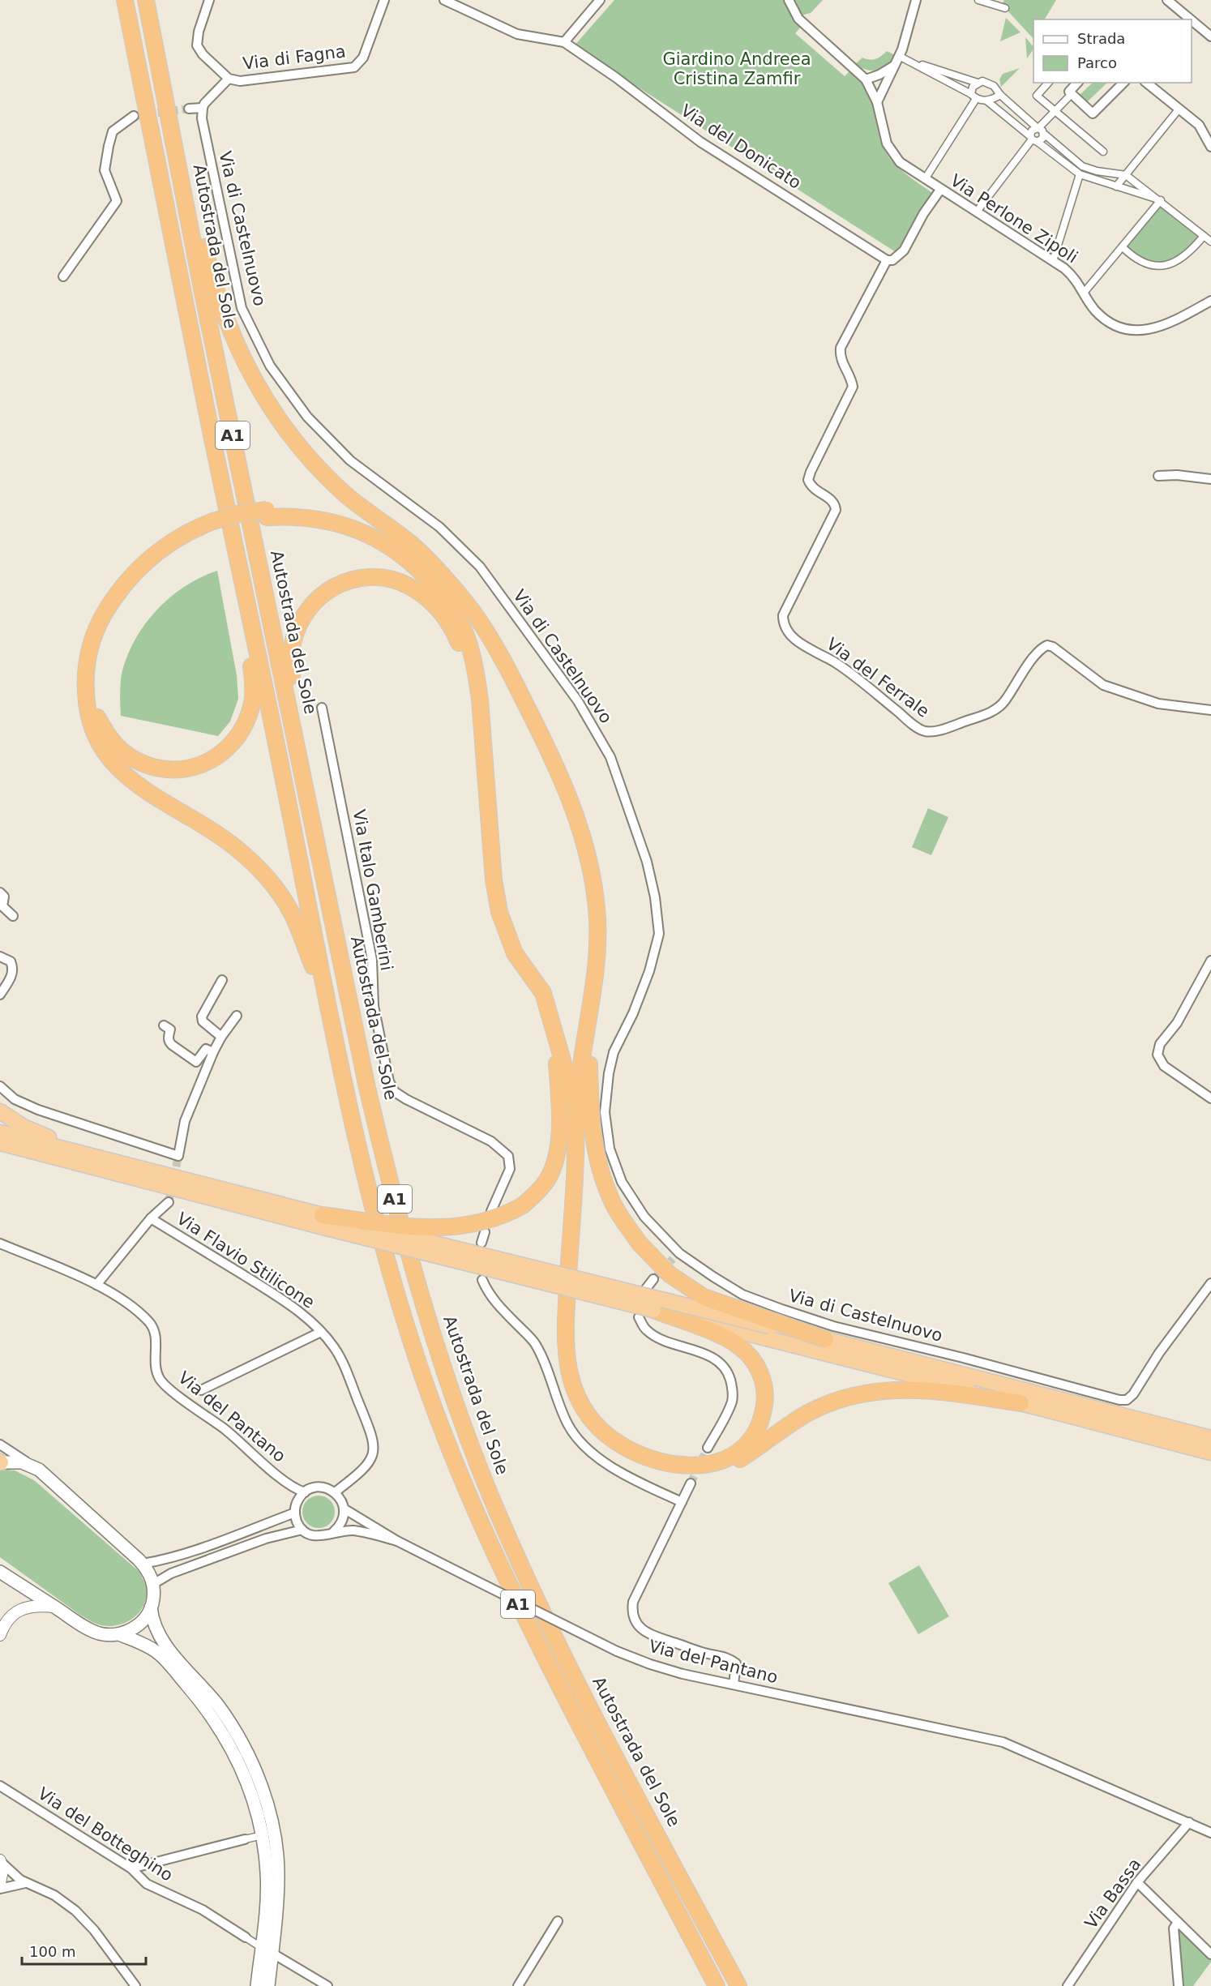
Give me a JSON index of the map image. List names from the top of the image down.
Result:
{
  "streets": {
    "highway": ["Autostrada del Sole", "A1"],
    "street": [
      "Via di Fagna",
      "Via del Donicato",
      "Via Perlone Zipoli",
      "Via di Castelnuovo",
      "Via del Ferrale",
      "Via Italo Gamberini",
      "Via Flavio Stilicone",
      "Via del Pantano",
      "Via del Botteghino",
      "Via Bassa"
    ]
  },
  "crossings": [
    ["Via del Donicato", "Via del Ferrale"],
    ["Via Flavio Stilicone", "Via del Pantano"],
    ["Via del Pantano", "Via Bassa"]
  ],
  "parks": ["Giardino Andreea Cristina Zamfir"],
  "legend": ["Strada", "Parco"],
  "scale_bar": "100 m"
}
